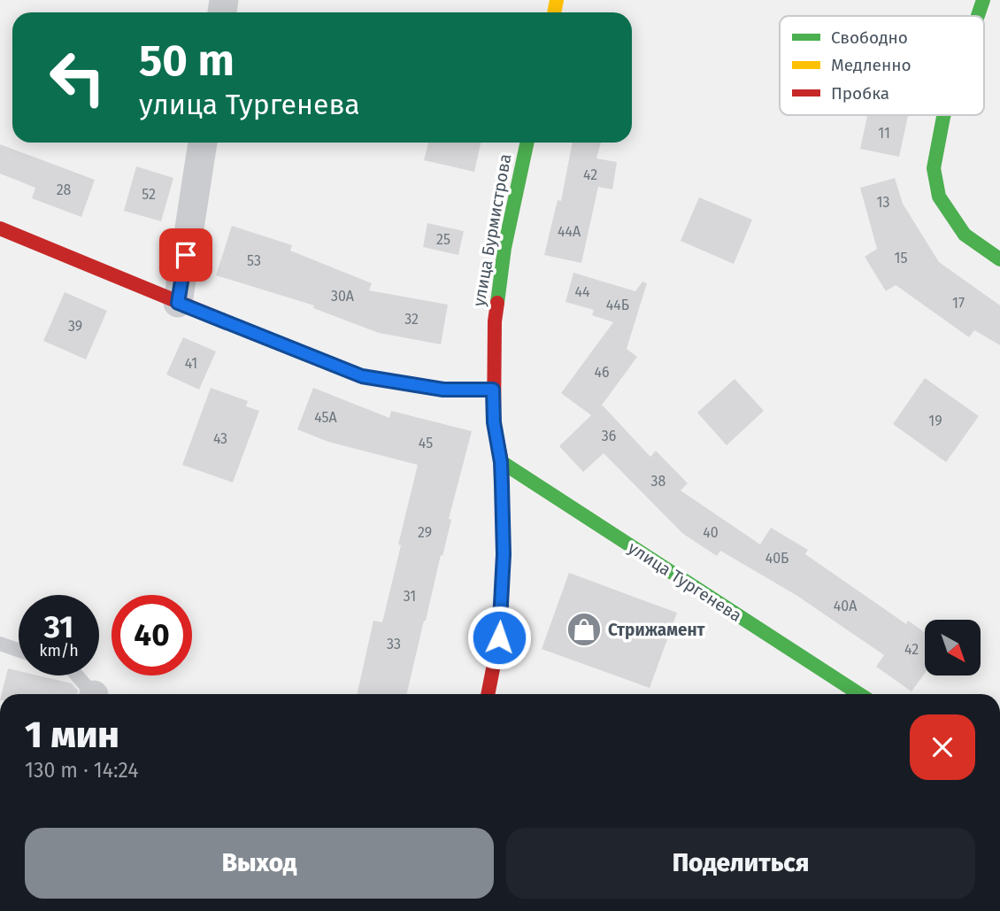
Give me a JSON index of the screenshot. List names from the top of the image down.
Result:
{
  "streets": {
    "street": ["улица Бурмистрова", "улица Тургенева"]
  },
  "crossings": [
    ["улица Бурмистрова", "улица Тургенева"]
  ],
  "places": {
    "shop": ["Стрижамент"]
  },
  "house_numbers": [
    "11",
    "42",
    "28",
    "52",
    "13",
    "44А",
    "25",
    "15",
    "53",
    "44",
    "30А",
    "17",
    "44Б",
    "32",
    "39",
    "41",
    "46",
    "45А",
    "19",
    "36",
    "43",
    "45",
    "38",
    "29",
    "40",
    "40Б",
    "31",
    "40А",
    "33",
    "42"
  ],
  "legend": ["Свободно", "Медленно", "Пробка"],
  "north": "bottom right",
  "page": {
    "turn": ["50 m", "улица Тургенева"],
    "speed": "31 km/h",
    "limit": "40",
    "heading": ["1 мин", "130 m · 14:24"],
    "buttons": ["Выход", "Поделиться"]
  }
}
